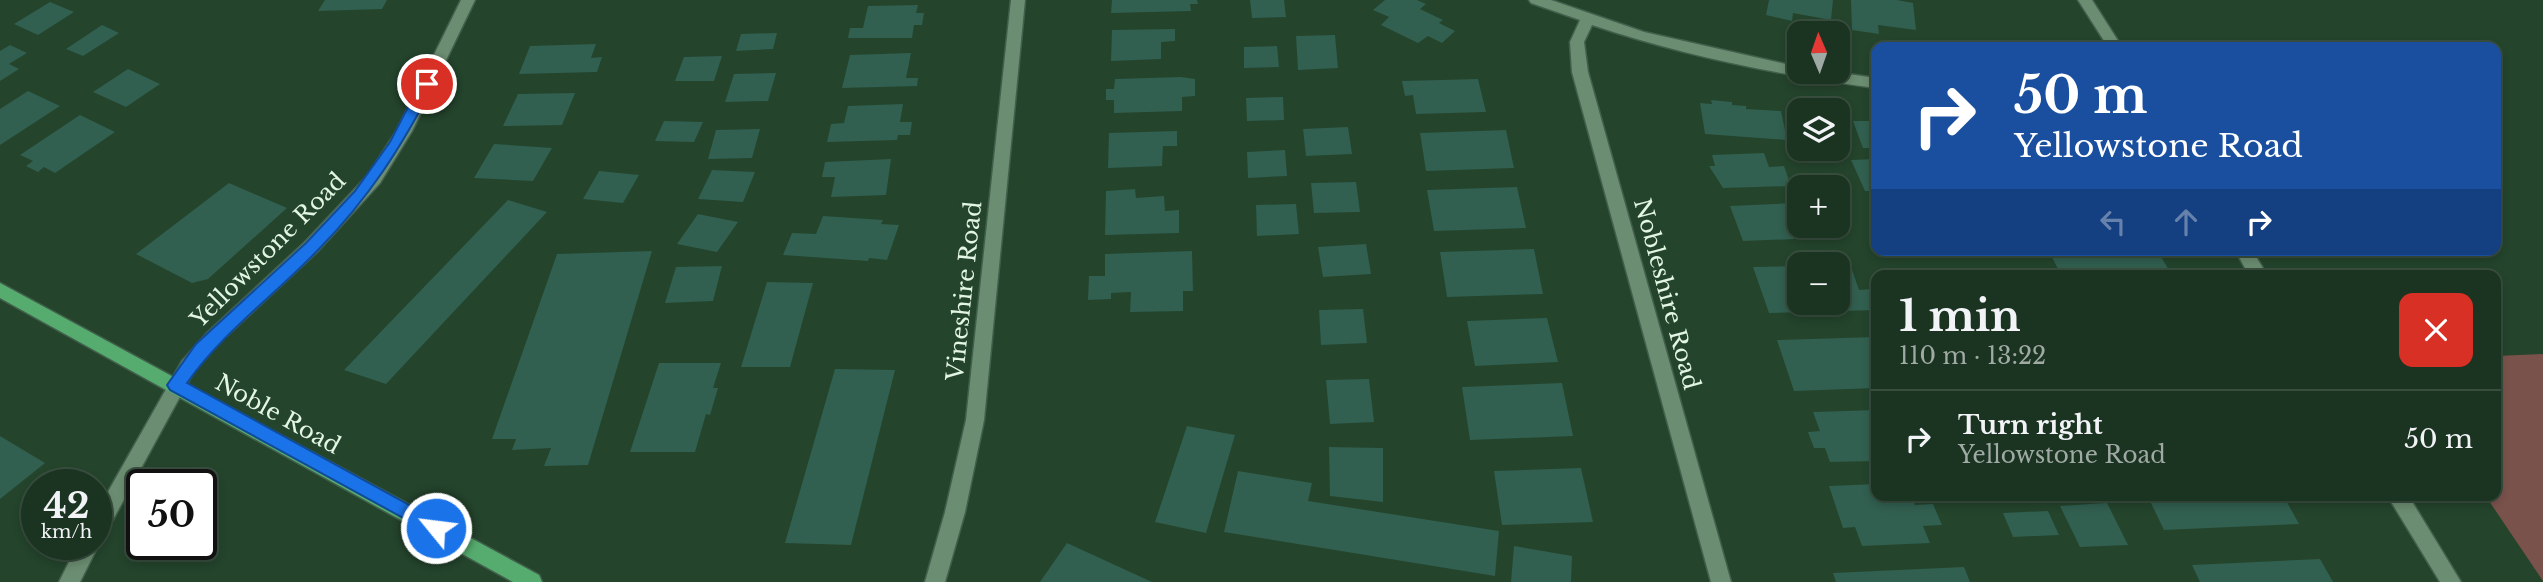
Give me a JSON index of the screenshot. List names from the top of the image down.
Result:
{
  "streets": {
    "main road": ["Noble Road"],
    "street": ["Yellowstone Road", "Vineshire Road", "Nobleshire Road"]
  },
  "crossings": [
    ["Yellowstone Road", "Noble Road"]
  ],
  "north": "top",
  "page": {
    "map_buttons": ["+", "−"],
    "turn": ["50 m", "Yellowstone Road"],
    "heading": ["1 min", "110 m · 13:22"],
    "list": [
      {
        "name": "Turn right",
        "note": "Yellowstone Road",
        "value": "50 m"
      }
    ],
    "speed": "42 km/h",
    "limit": "50"
  }
}
